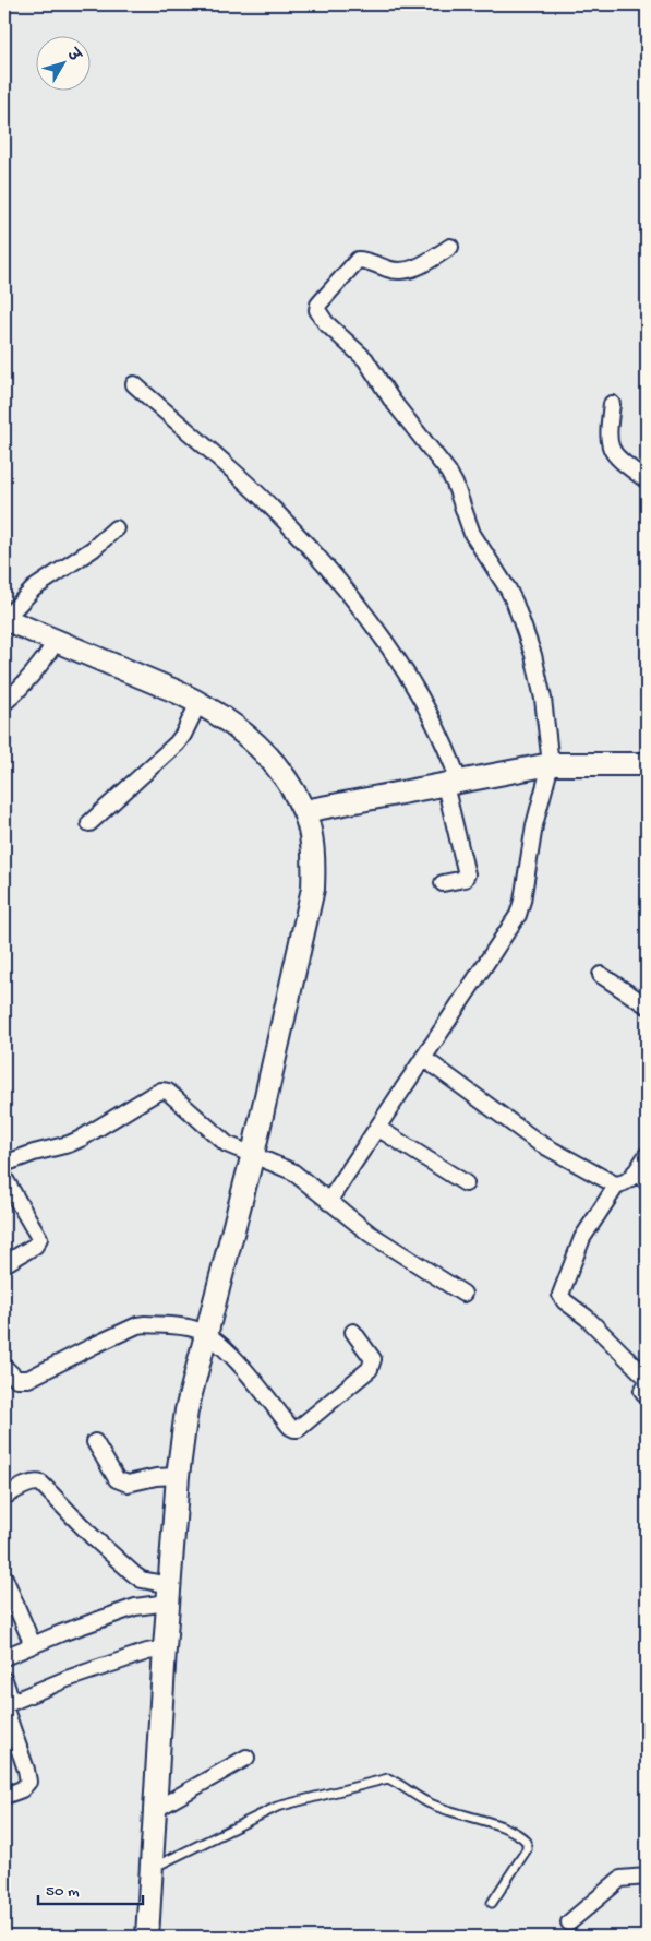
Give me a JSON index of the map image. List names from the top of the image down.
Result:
{
  "scale_bar": "50 m",
  "north": "top right"
}
